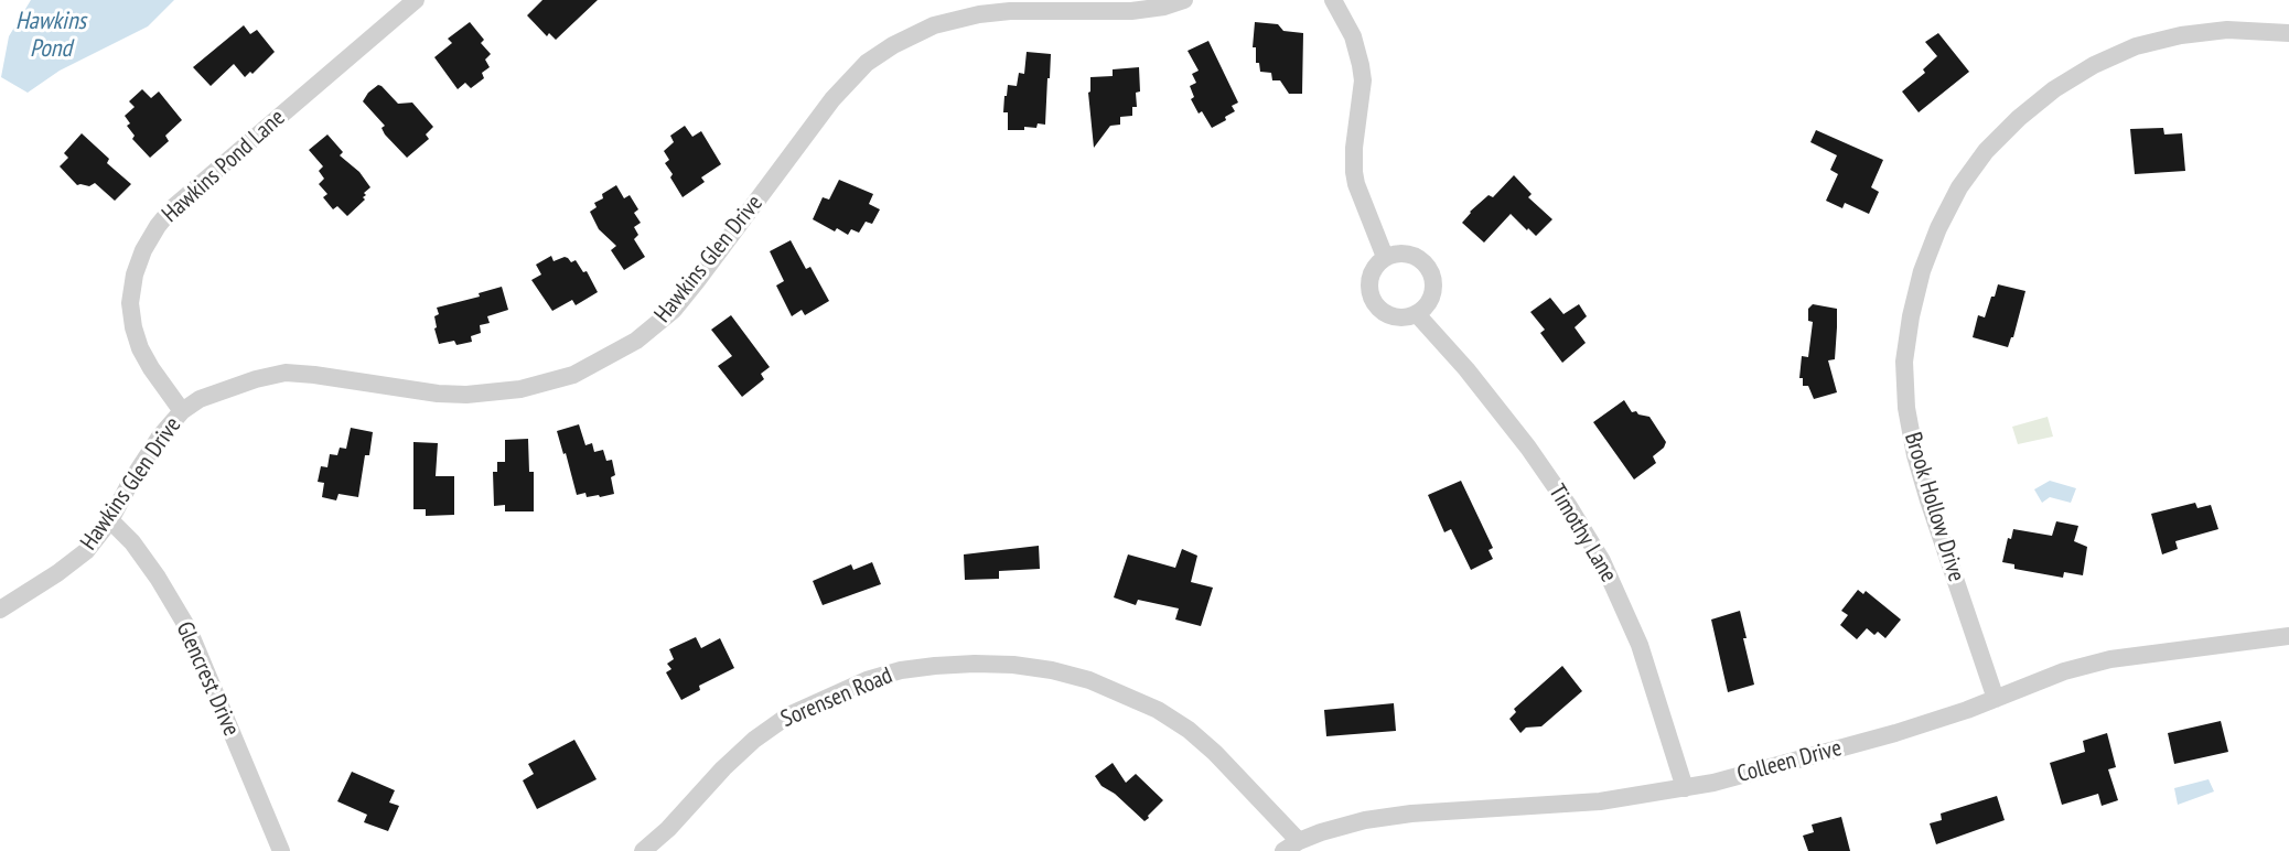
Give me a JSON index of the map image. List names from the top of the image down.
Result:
{
  "streets": {
    "street": [
      "Hawkins Pond Lane",
      "Hawkins Glen Drive",
      "Brook Hollow Drive",
      "Timothy Lane",
      "Glencrest Drive",
      "Sorensen Road",
      "Colleen Drive"
    ]
  },
  "crossings": [
    ["Hawkins Pond Lane", "Hawkins Glen Drive"],
    ["Hawkins Glen Drive", "Glencrest Drive"],
    ["Brook Hollow Drive", "Colleen Drive"],
    ["Timothy Lane", "Colleen Drive"],
    ["Sorensen Road", "Colleen Drive"]
  ],
  "water": ["Hawkins Pond"]
}
